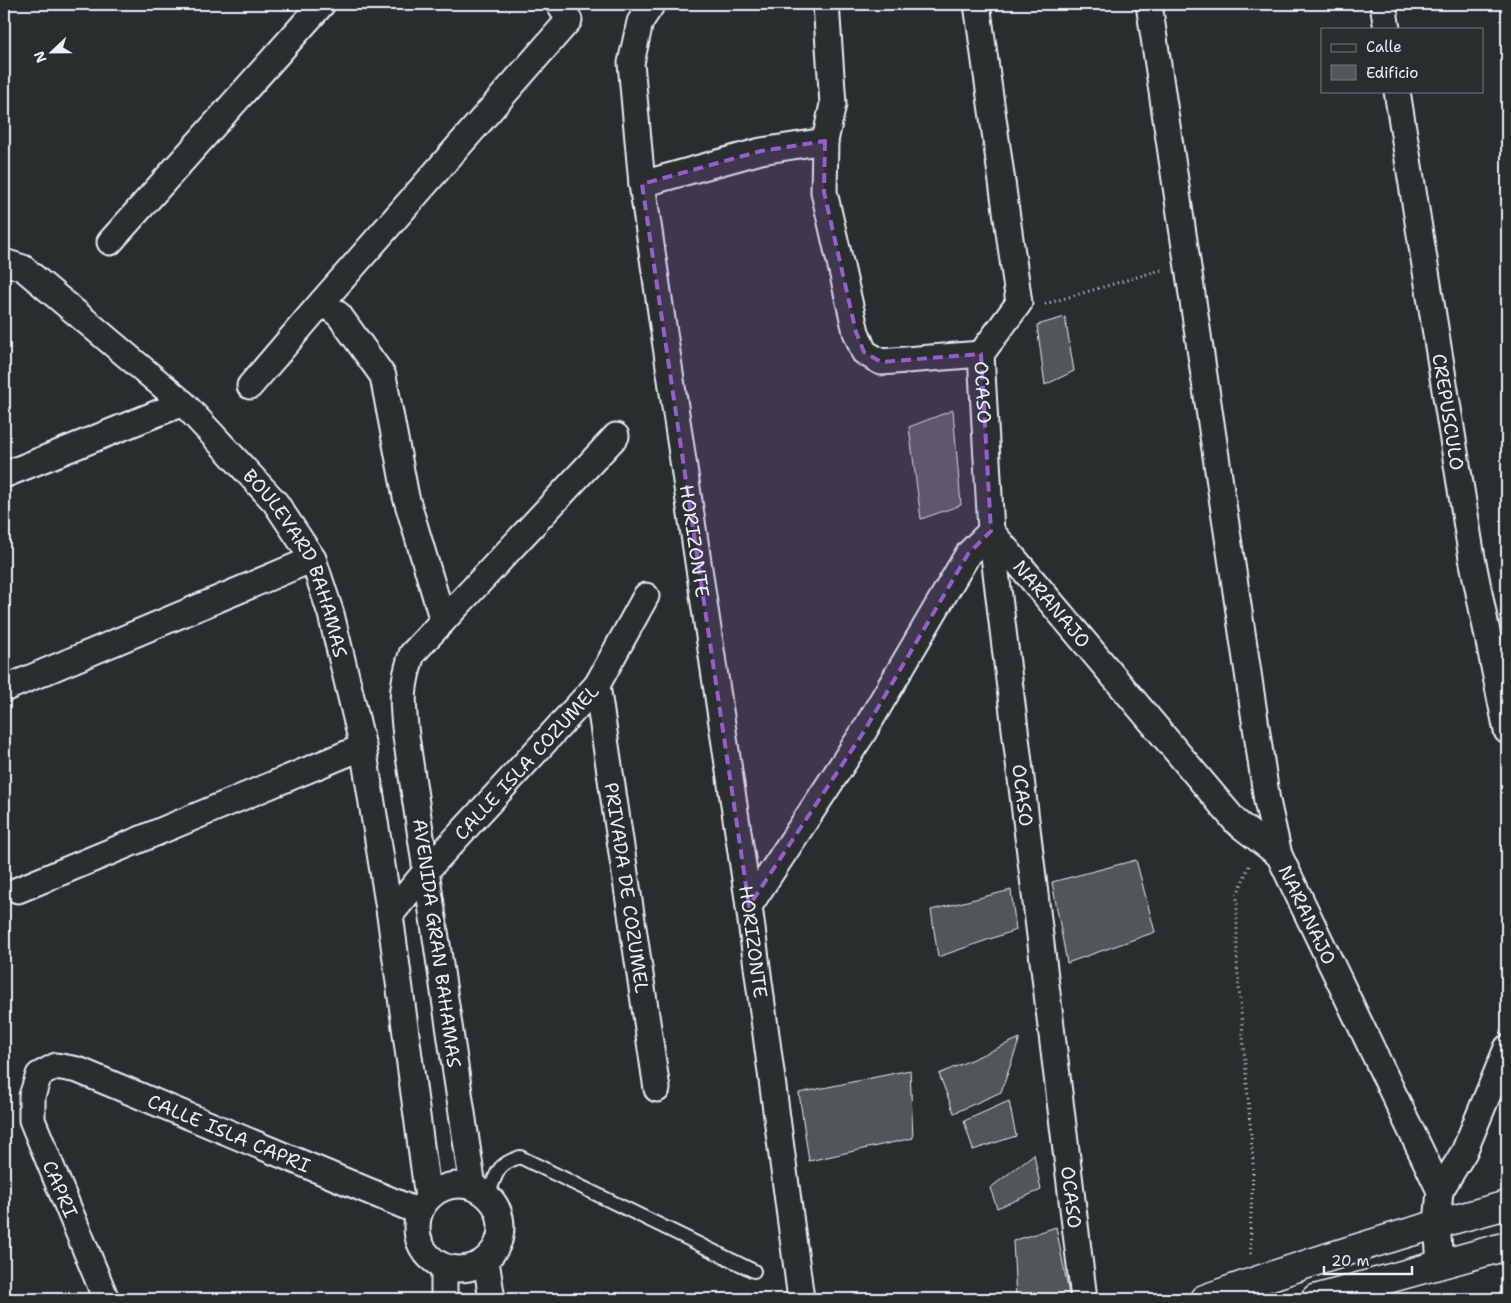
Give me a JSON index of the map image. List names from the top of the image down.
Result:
{
  "streets": {
    "street": [
      "OCASO",
      "CREPUSCULO",
      "HORIZONTE",
      "BOULEVARD BAHAMAS",
      "NARANAJO",
      "CALLE ISLA COZUMEL",
      "PRIVADA DE COZUMEL",
      "AVENIDA GRAN BAHAMAS",
      "CALLE ISLA CAPRI",
      "CAPRI"
    ]
  },
  "crossings": [
    ["OCASO", "NARANAJO"],
    ["CALLE ISLA COZUMEL", "PRIVADA DE COZUMEL"],
    ["CALLE ISLA COZUMEL", "AVENIDA GRAN BAHAMAS"],
    ["AVENIDA GRAN BAHAMAS", "CALLE ISLA CAPRI"],
    ["CALLE ISLA CAPRI", "CAPRI"]
  ],
  "legend": ["Calle", "Edificio"],
  "scale_bar": "20 m",
  "north": "left"
}
